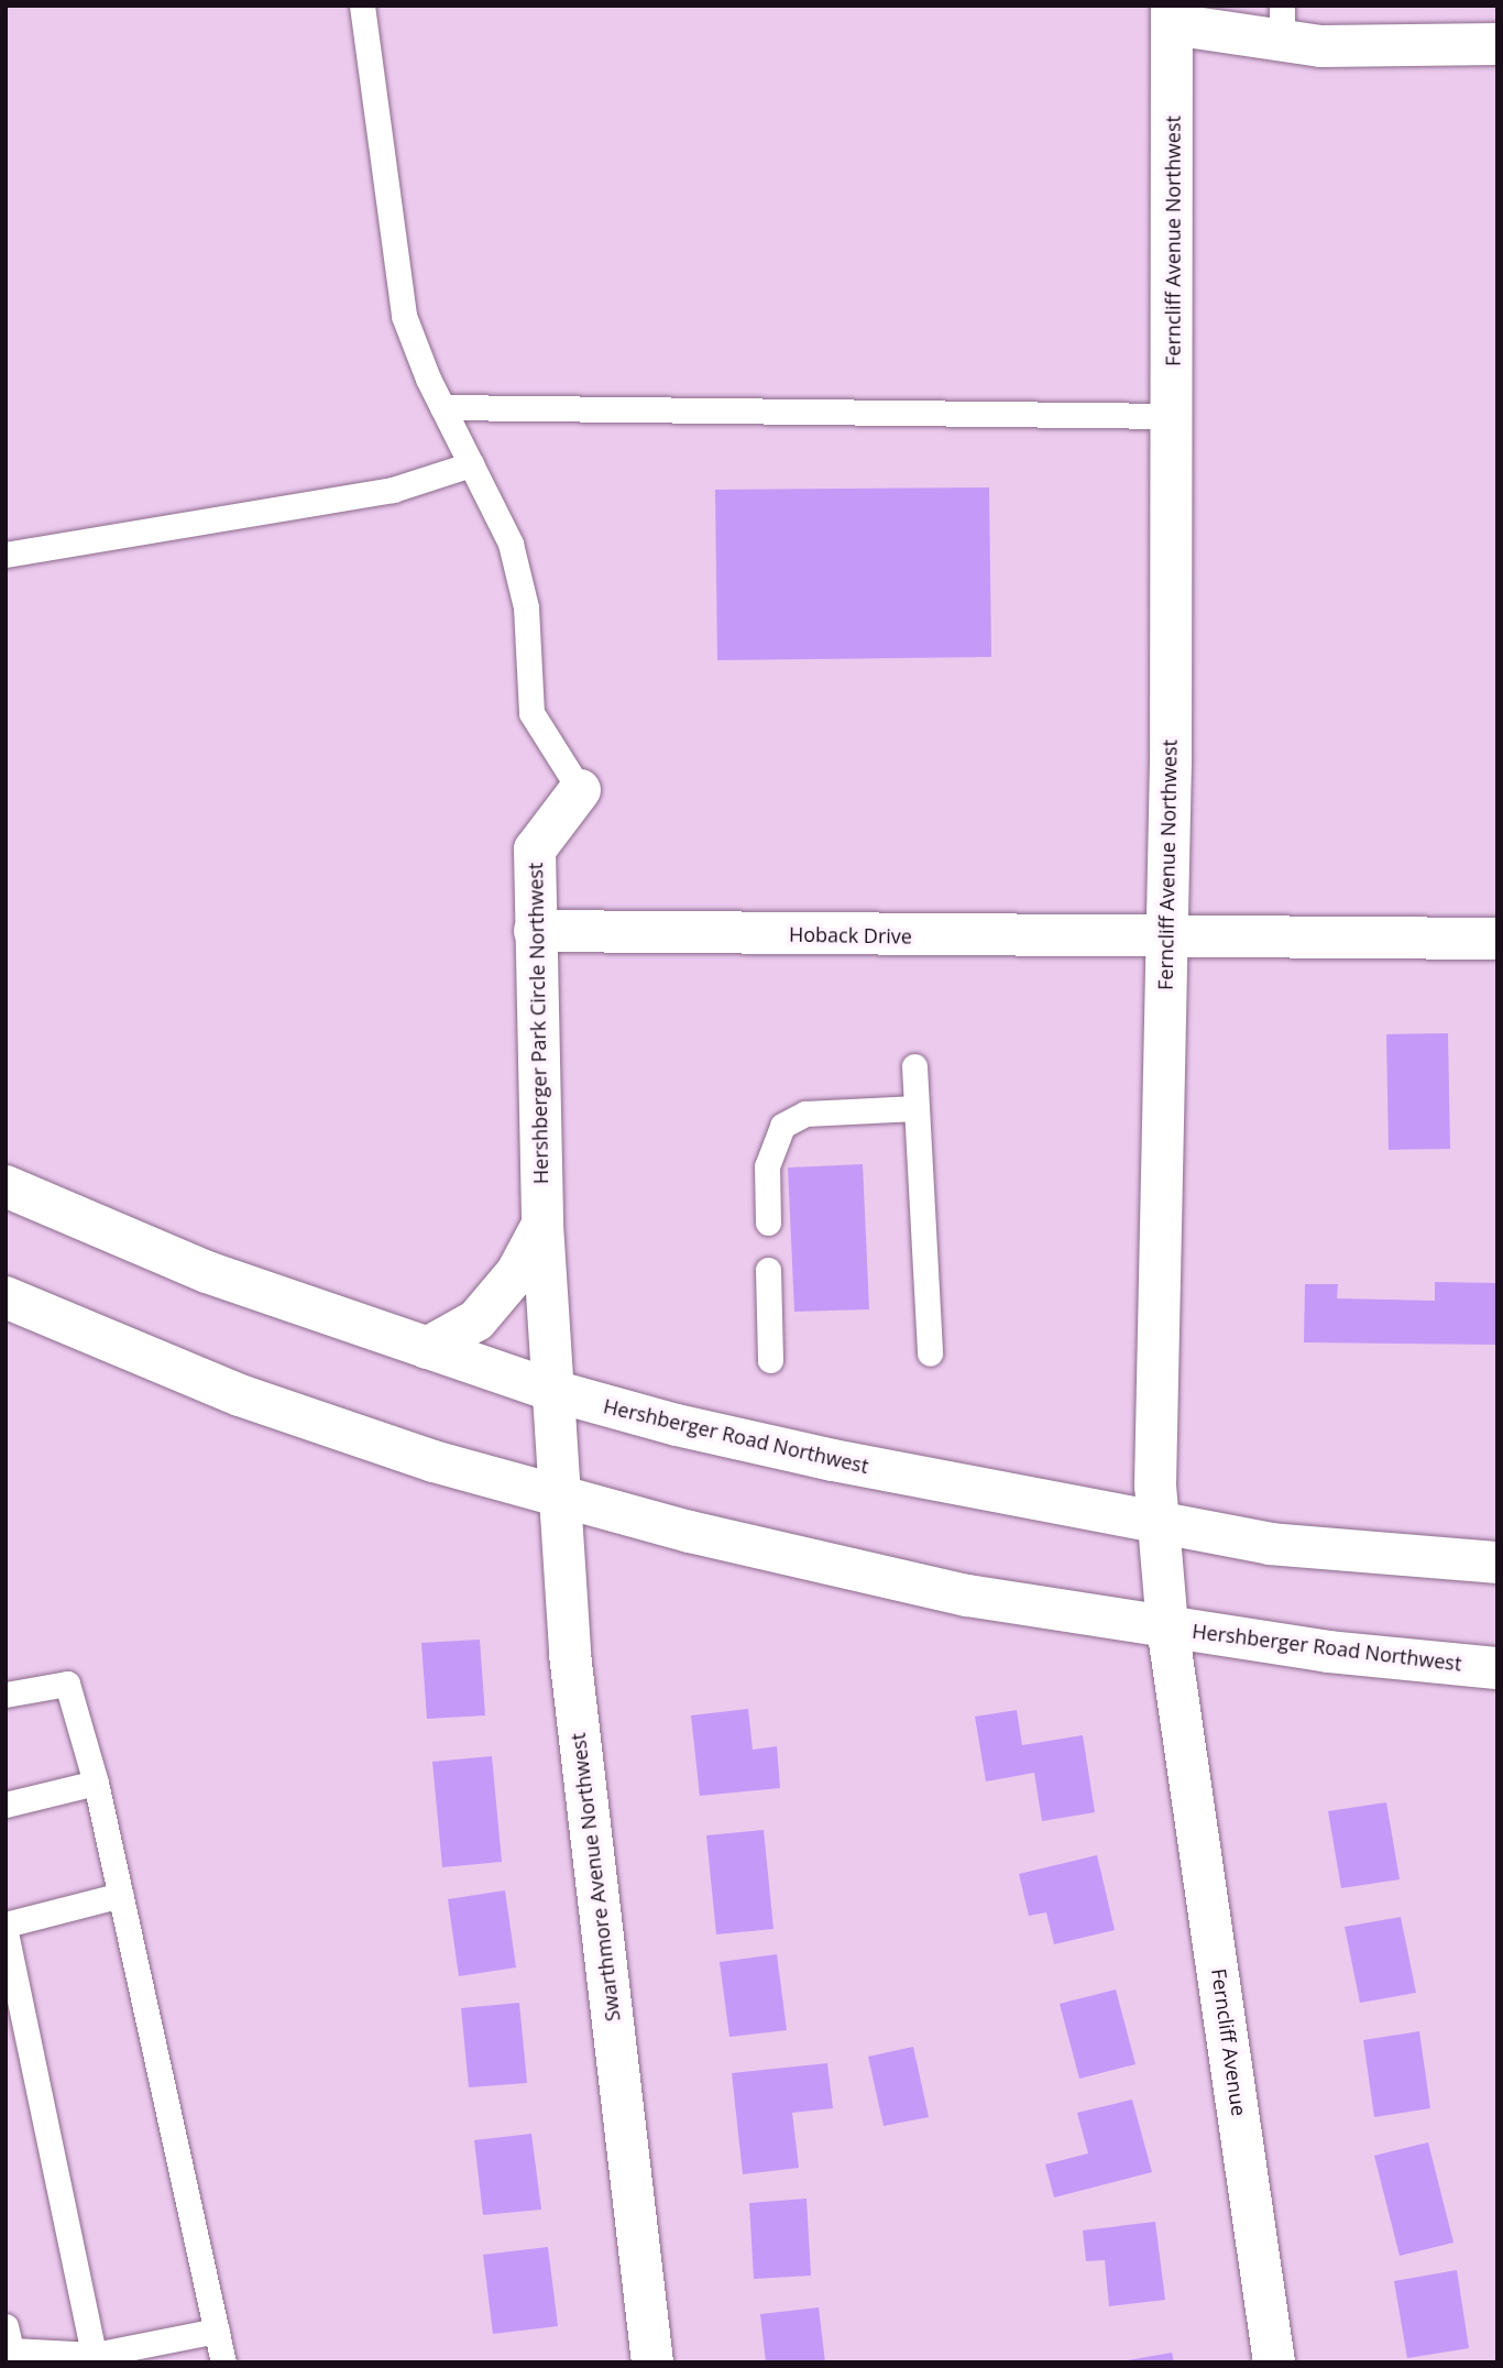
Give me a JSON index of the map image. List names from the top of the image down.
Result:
{
  "streets": {
    "street": [
      "Ferncliff Avenue Northwest",
      "Hoback Drive",
      "Hershberger Park Circle Northwest",
      "Hershberger Road Northwest",
      "Swarthmore Avenue Northwest",
      "Ferncliff Avenue"
    ]
  },
  "crossings": [
    ["Ferncliff Avenue Northwest", "Hoback Drive"],
    ["Ferncliff Avenue Northwest", "Hershberger Road Northwest"],
    ["Ferncliff Avenue Northwest", "Ferncliff Avenue"],
    ["Hoback Drive", "Hershberger Park Circle Northwest"],
    ["Hershberger Park Circle Northwest", "Hershberger Road Northwest"],
    ["Hershberger Park Circle Northwest", "Swarthmore Avenue Northwest"],
    ["Hershberger Road Northwest", "Swarthmore Avenue Northwest"]
  ]
}
